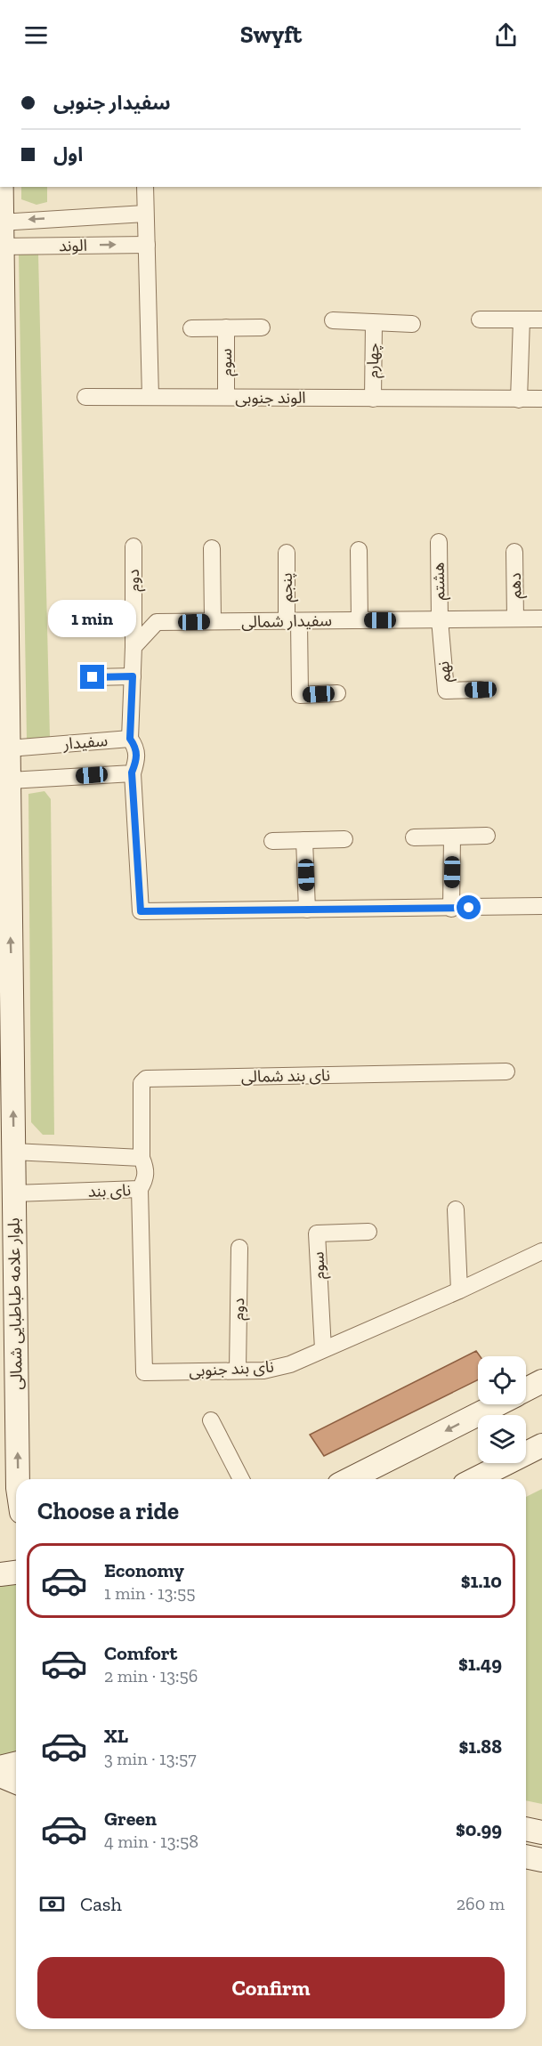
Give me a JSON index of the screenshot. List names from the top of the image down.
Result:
{
  "streets": {
    "main road": ["بلوار علامه طباطبایی شمالی"],
    "street": [
      "الوند",
      "چهارم",
      "سوم",
      "الوند جنوبی",
      "دوم",
      "هشتم",
      "دهم",
      "پنجم",
      "سفیدار شمالی",
      "نهم",
      "سفیدار",
      "نای بند شمالی",
      "نای بند",
      "نای بند جنوبی"
    ]
  },
  "crossings": [
    ["الوند", "بلوار علامه طباطبایی شمالی"],
    ["چهارم", "الوند جنوبی"],
    ["سوم", "الوند جنوبی"],
    ["سوم", "نای بند جنوبی"],
    ["دوم", "سفیدار شمالی"],
    ["دوم", "نای بند جنوبی"],
    ["هشتم", "سفیدار شمالی"],
    ["هشتم", "نهم"],
    ["دهم", "سفیدار شمالی"],
    ["پنجم", "سفیدار شمالی"],
    ["سفیدار شمالی", "نهم"],
    ["سفیدار", "بلوار علامه طباطبایی شمالی"],
    ["نای بند شمالی", "نای بند"],
    ["نای بند", "بلوار علامه طباطبایی شمالی"],
    ["نای بند", "نای بند جنوبی"]
  ],
  "one_way": ["بلوار علامه طباطبایی شمالی"],
  "page": {
    "header": "Swyft",
    "banner": ["سفیدار جنوبی", "اول"],
    "bubble": "1 min",
    "heading": "Choose a ride",
    "list": [
      {
        "name": "Economy",
        "note": "1 min · 13:55",
        "value": "$1.10"
      },
      {
        "name": "Comfort",
        "note": "2 min · 13:56",
        "value": "$1.49"
      },
      {
        "name": "XL",
        "note": "3 min · 13:57",
        "value": "$1.88"
      },
      {
        "name": "Green",
        "note": "4 min · 13:58",
        "value": "$0.99"
      }
    ],
    "pay": ["Cash", "260 m"],
    "buttons": "Confirm"
  }
}
